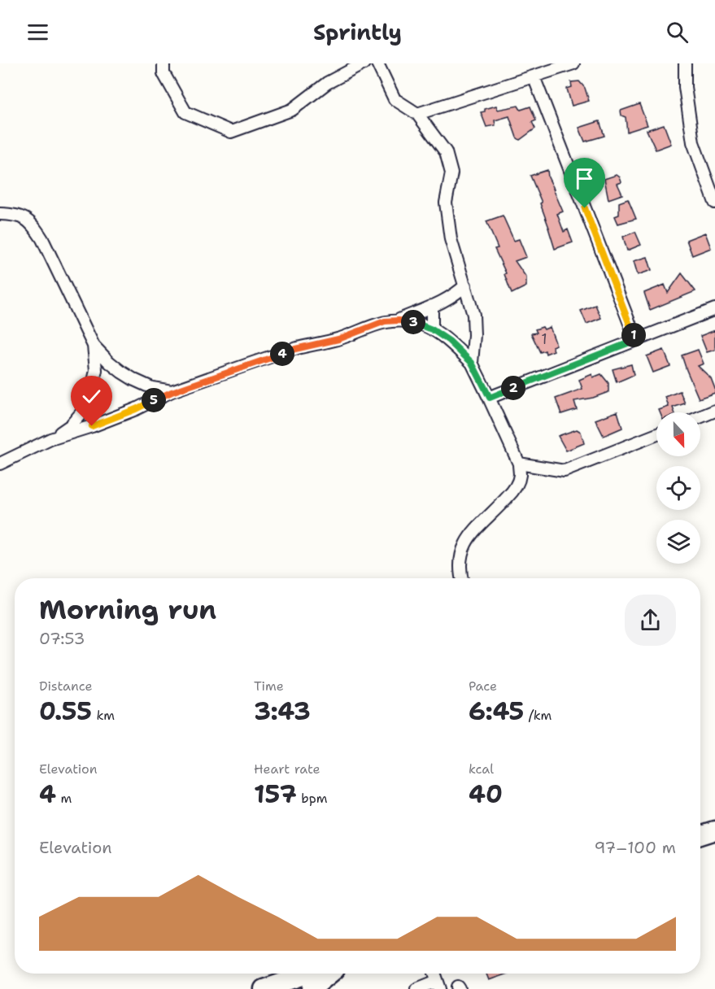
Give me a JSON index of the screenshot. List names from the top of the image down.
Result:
{
  "house_numbers": ["1"],
  "north": "bottom",
  "page": {
    "header": "Sprintly",
    "pins": [
      "3",
      "1",
      "4",
      "2",
      "5"
    ],
    "heading": ["Morning run", "07:53"],
    "stats": [
      ["Distance", "0.55 km"],
      ["Time", "3:43"],
      ["Pace", "6:45 /km"],
      ["Elevation", "4 m"],
      ["Heart rate", "157 bpm"],
      ["kcal", "40"]
    ],
    "chart": ["Elevation", "97–100 m"]
  }
}
